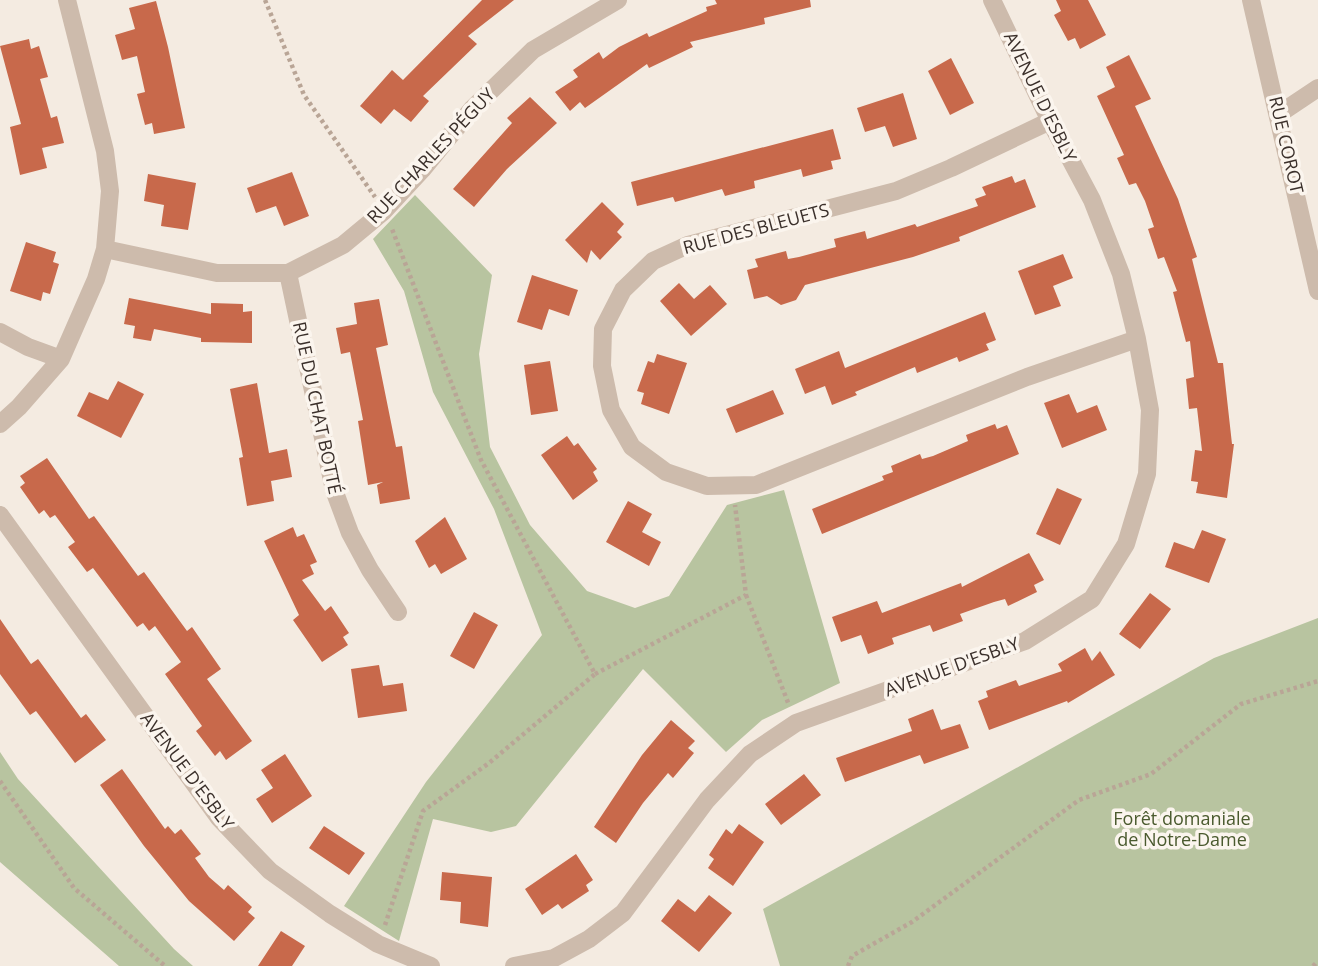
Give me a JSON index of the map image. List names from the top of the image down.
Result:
{
  "streets": {
    "street": [
      "AVENUE D'ESBLY",
      "RUE COROT",
      "RUE CHARLES PÉGUY",
      "RUE DES BLEUETS",
      "RUE DU CHAT BOTTÉ"
    ]
  },
  "crossings": [
    ["AVENUE D'ESBLY", "RUE DES BLEUETS"],
    ["RUE CHARLES PÉGUY", "RUE DU CHAT BOTTÉ"]
  ],
  "parks": ["Forêt domaniale de Notre-Dame"]
}
